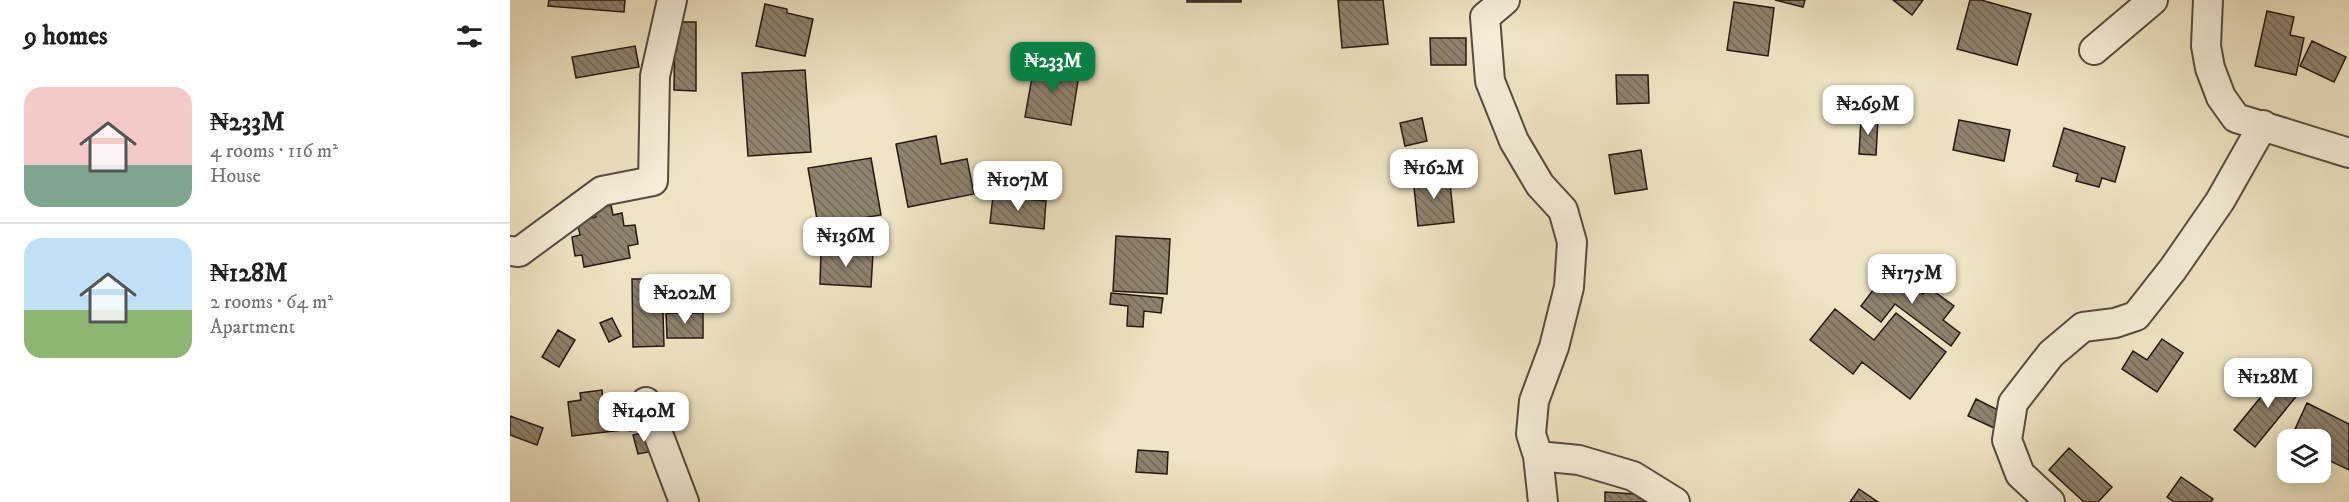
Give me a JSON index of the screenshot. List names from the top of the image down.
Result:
{
  "page": {
    "heading": "9 homes",
    "price": [
      "₦233M",
      "₦269M",
      "₦162M",
      "₦107M",
      "₦136M",
      "₦175M",
      "₦202M",
      "₦128M",
      "₦140M"
    ],
    "list": [
      {
        "name": "₦233M",
        "note": "4 rooms · 116 m² · House"
      },
      {
        "name": "₦128M",
        "note": "2 rooms · 64 m² · Apartment"
      }
    ]
  }
}
